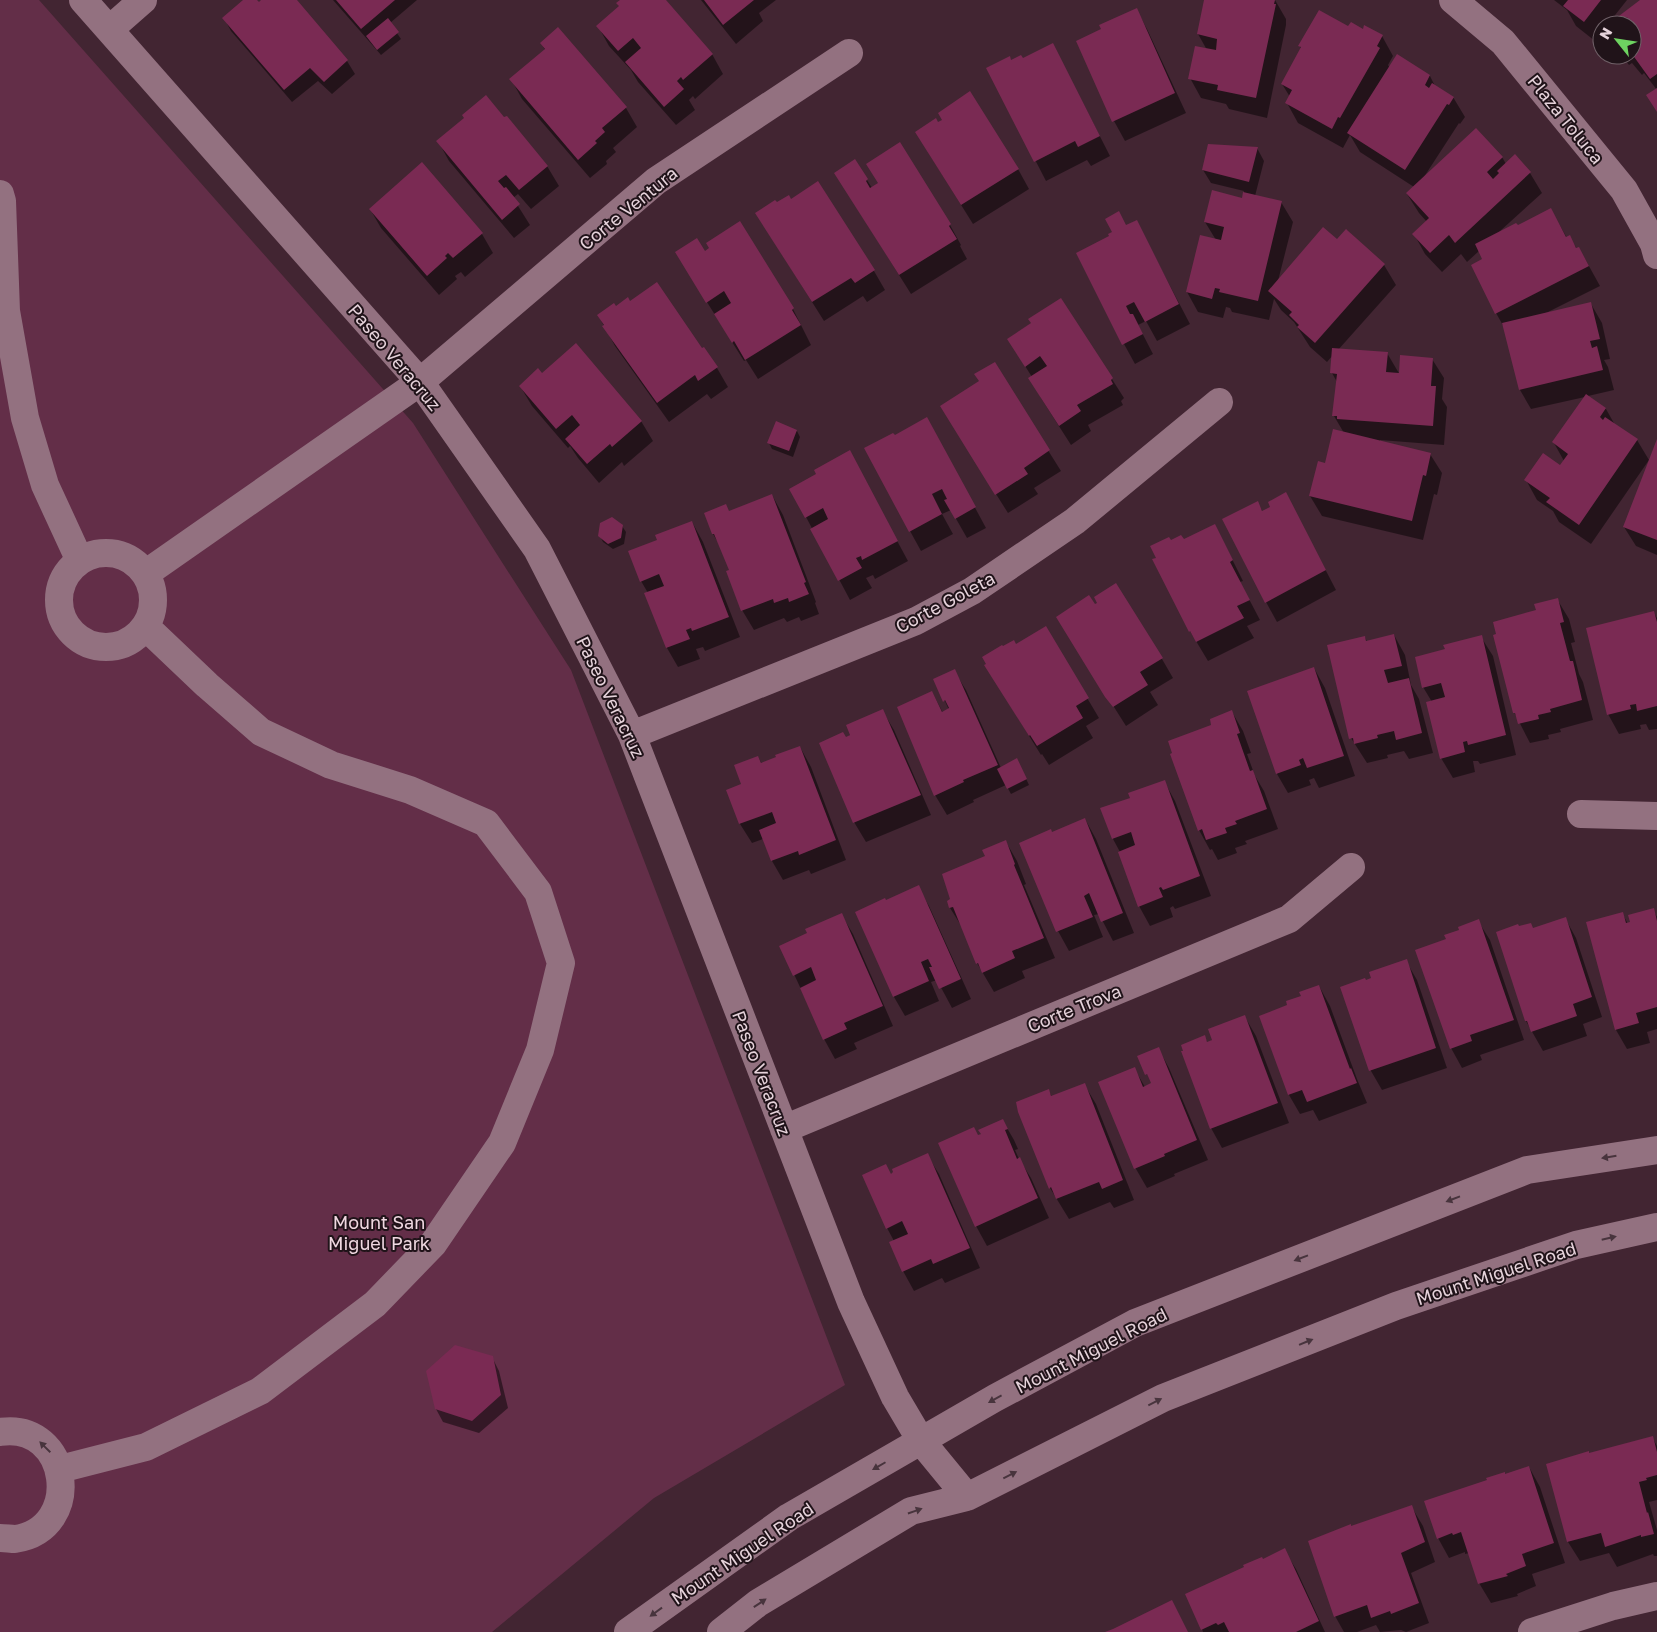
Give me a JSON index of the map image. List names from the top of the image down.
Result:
{
  "streets": {
    "street": [
      "Plaza Toluca",
      "Corte Ventura",
      "Paseo Veracruz",
      "Corte Goleta",
      "Corte Trova",
      "Mount Miguel Road"
    ]
  },
  "crossings": [
    ["Corte Ventura", "Paseo Veracruz"],
    ["Paseo Veracruz", "Corte Goleta"],
    ["Paseo Veracruz", "Corte Trova"],
    ["Paseo Veracruz", "Mount Miguel Road"]
  ],
  "parks": ["Mount San Miguel Park"],
  "north": "top left"
}
